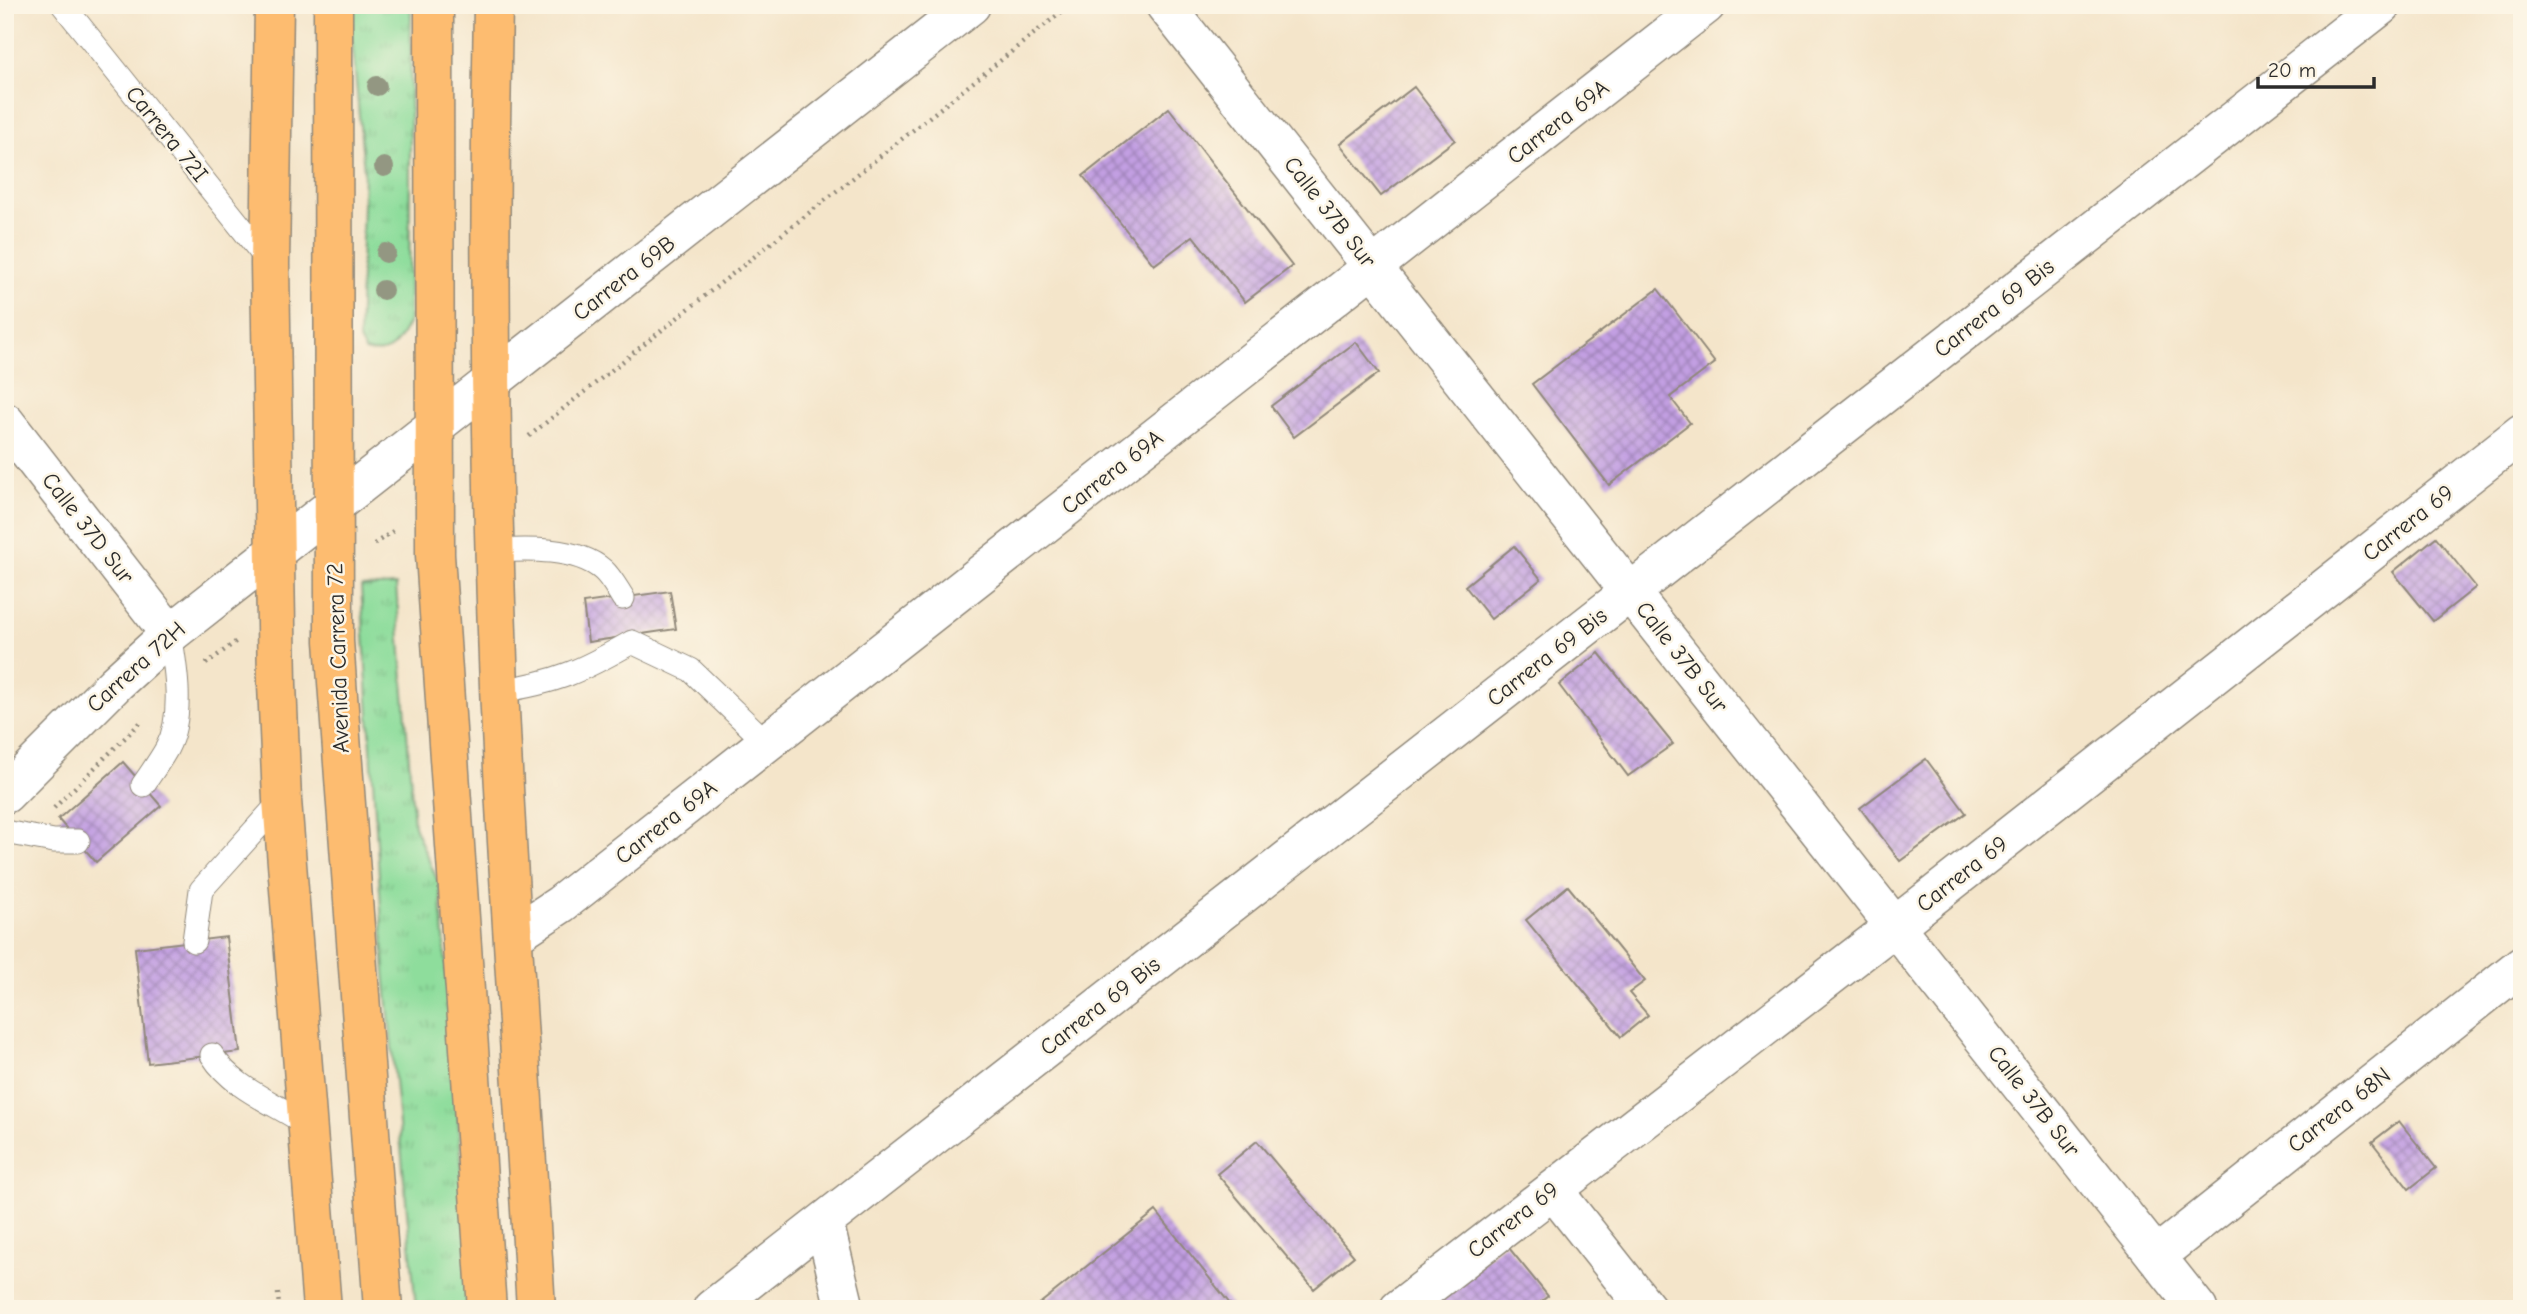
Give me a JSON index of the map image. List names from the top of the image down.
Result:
{
  "streets": {
    "highway": ["Avenida Carrera 72"],
    "street": [
      "Carrera 69A",
      "Calle 37B Sur",
      "Carrera 69B",
      "Carrera 69 Bis",
      "Carrera 69",
      "Calle 37D Sur",
      "Carrera 72H",
      "Carrera 68N"
    ],
    "lane": ["Carrera 72I"]
  },
  "crossings": [
    ["Carrera 69A", "Calle 37B Sur"],
    ["Calle 37B Sur", "Carrera 69 Bis"],
    ["Calle 37B Sur", "Carrera 69"],
    ["Calle 37B Sur", "Carrera 68N"],
    ["Carrera 69B", "Avenida Carrera 72"],
    ["Carrera 69B", "Carrera 72H"],
    ["Calle 37D Sur", "Carrera 72H"]
  ],
  "scale_bar": "20 m"
}
